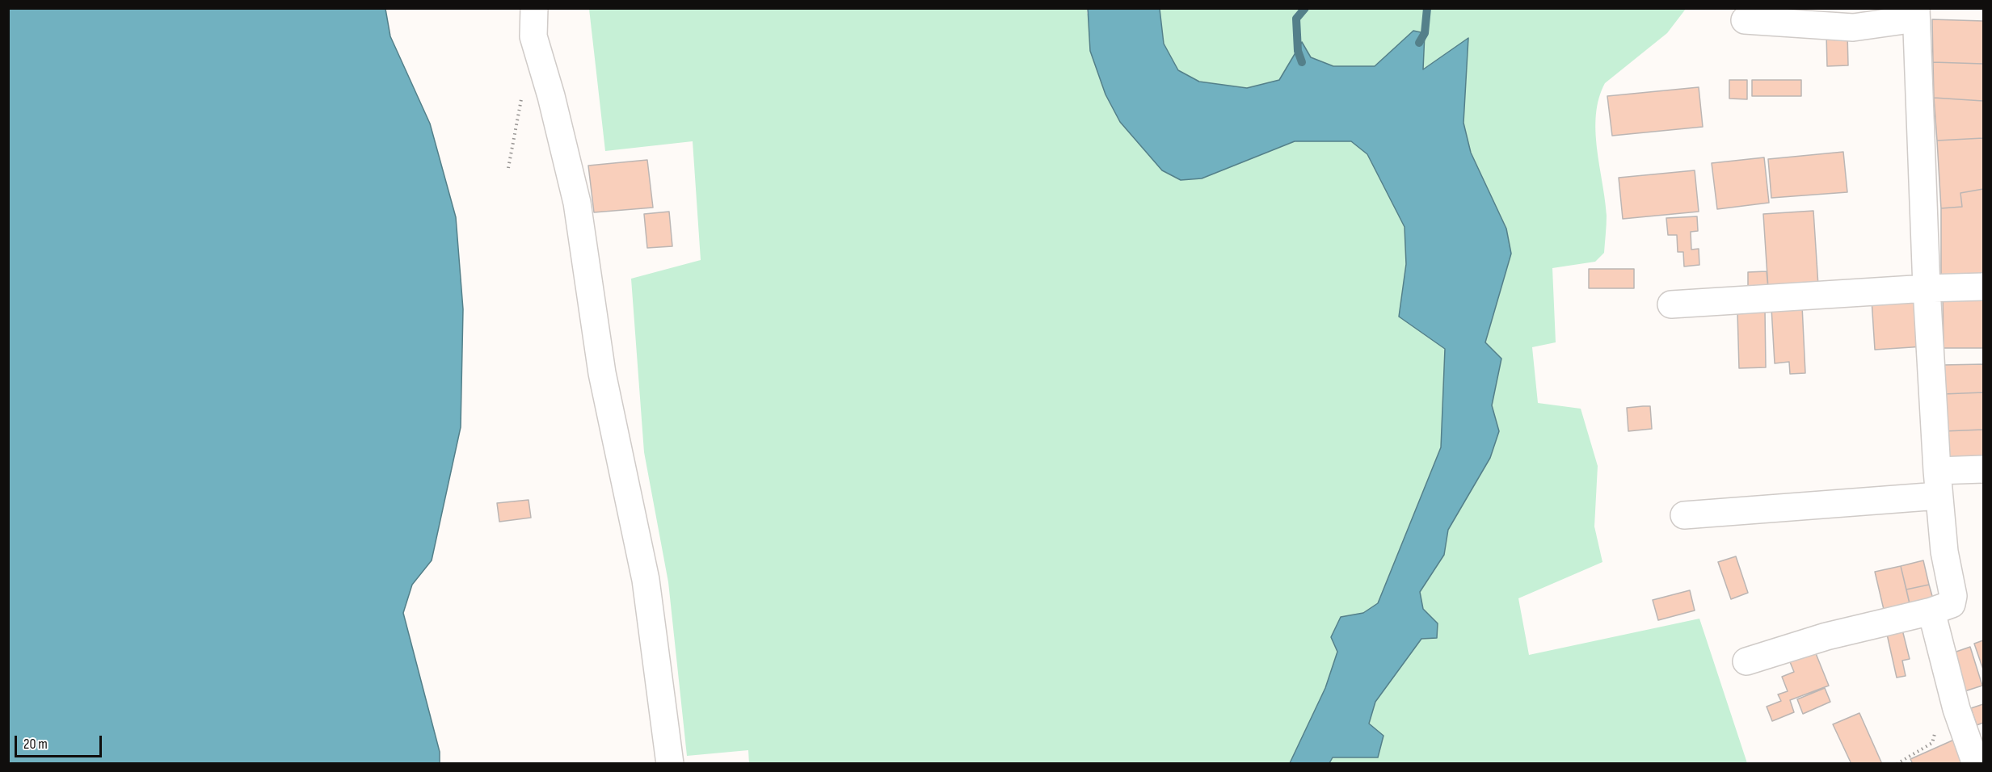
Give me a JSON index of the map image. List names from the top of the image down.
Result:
{
  "scale_bar": "20 m"
}
